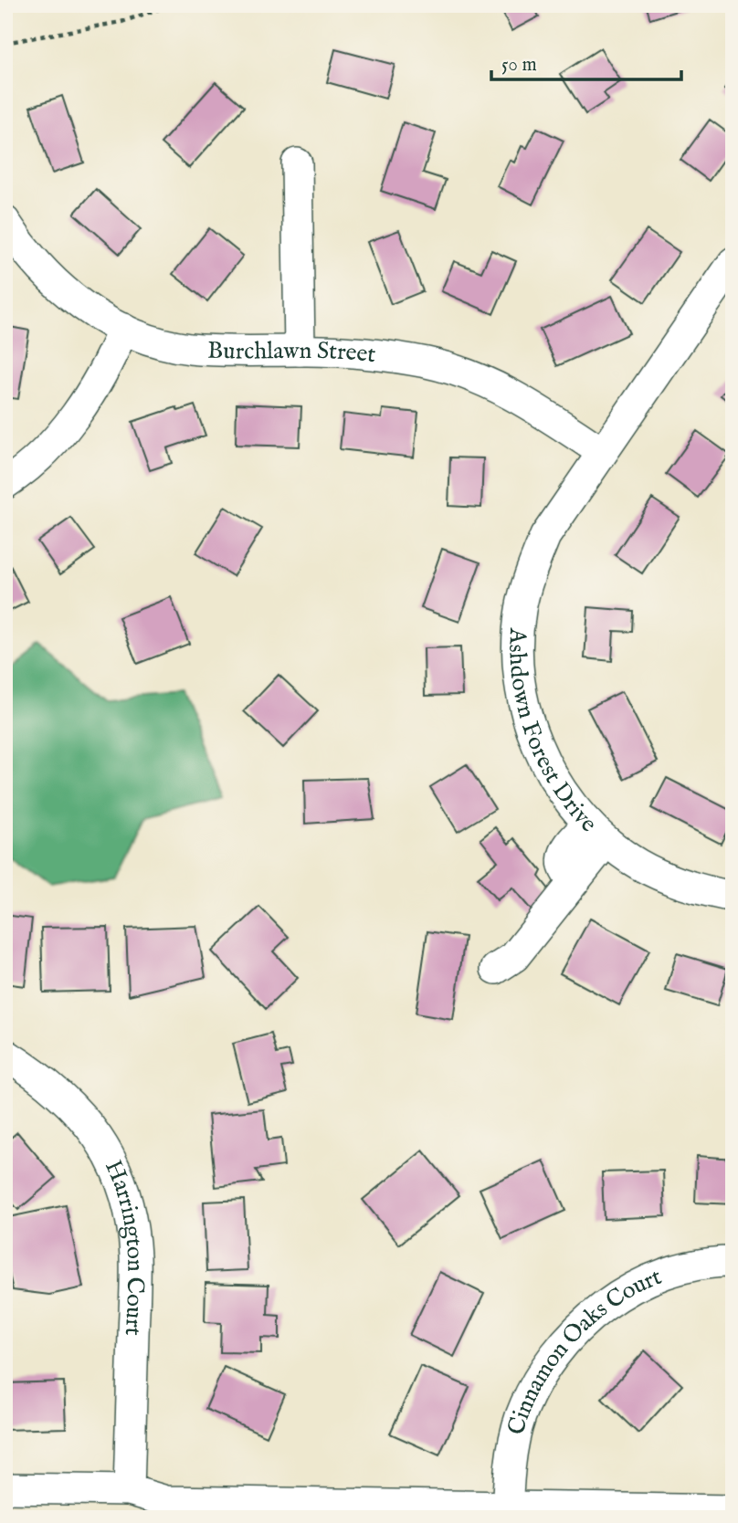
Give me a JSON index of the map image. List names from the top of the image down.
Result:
{
  "streets": {
    "street": [
      "Burchlawn Street",
      "Ashdown Forest Drive",
      "Harrington Court",
      "Cinnamon Oaks Court"
    ]
  },
  "crossings": [
    ["Burchlawn Street", "Ashdown Forest Drive"]
  ],
  "scale_bar": "50 m"
}
